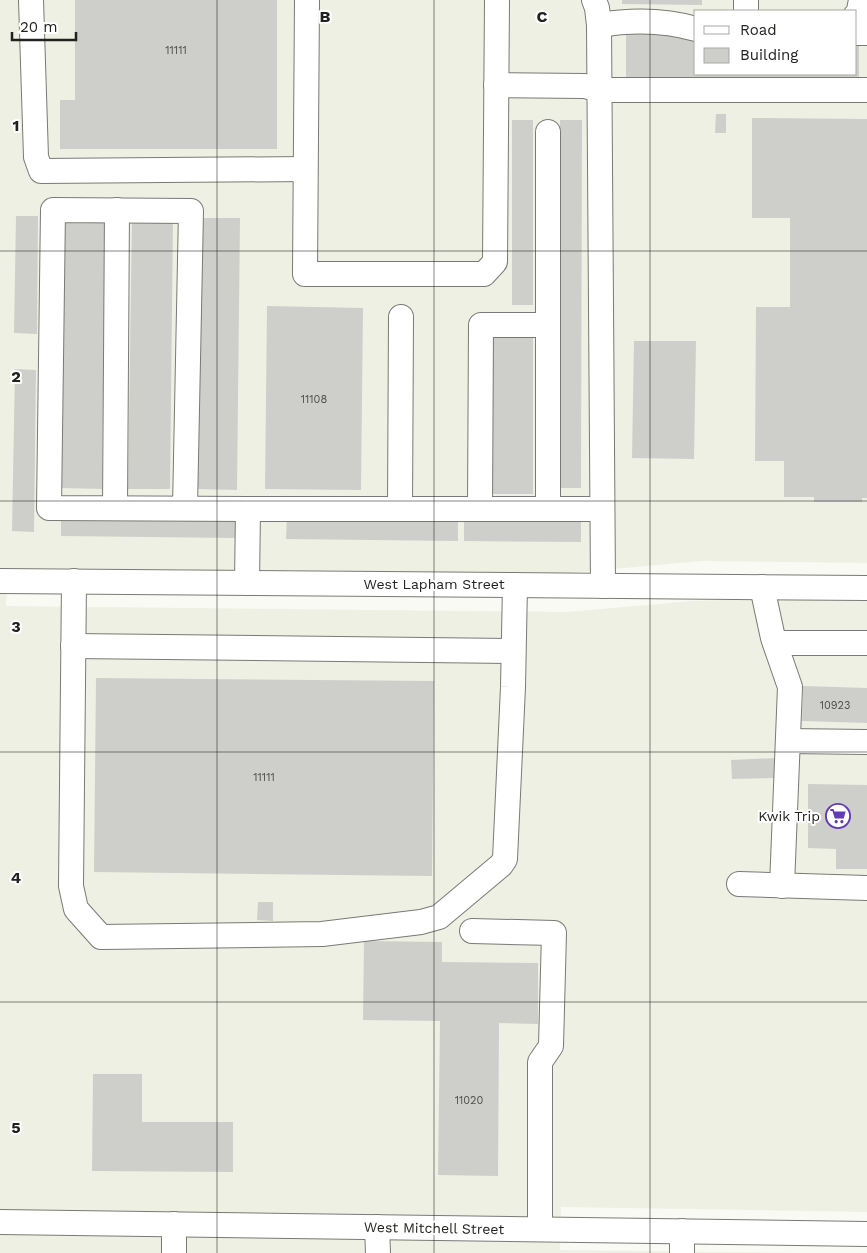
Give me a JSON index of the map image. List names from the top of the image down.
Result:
{
  "streets": {
    "street": ["West Lapham Street", "West Mitchell Street"]
  },
  "places": {
    "supermarket": ["Kwik Trip"]
  },
  "house_numbers": [
    "11111",
    "11108",
    "10923",
    "11111",
    "11020"
  ],
  "legend": ["Road", "Building"],
  "scale_bar": "20 m",
  "grid": {
    "columns": ["B", "C"],
    "rows": [
      "1",
      "2",
      "3",
      "4",
      "5"
    ]
  }
}
